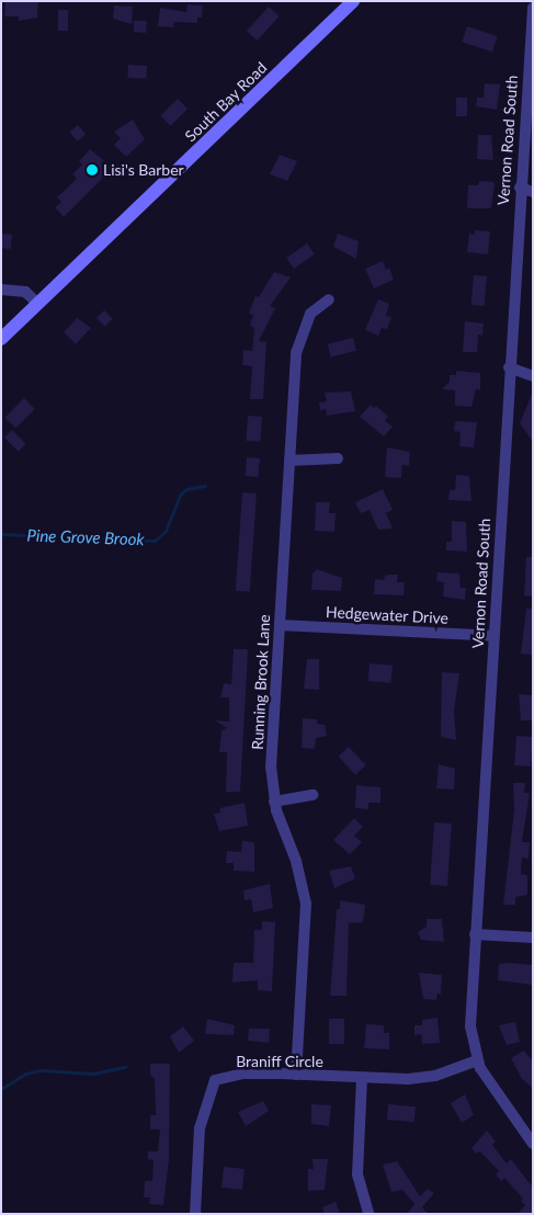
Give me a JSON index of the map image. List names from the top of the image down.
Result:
{
  "streets": {
    "street": [
      "South Bay Road",
      "Vernon Road South",
      "Hedgewater Drive",
      "Running Brook Lane",
      "Braniff Circle"
    ]
  },
  "crossings": [
    ["Vernon Road South", "Hedgewater Drive"],
    ["Vernon Road South", "Braniff Circle"],
    ["Hedgewater Drive", "Running Brook Lane"],
    ["Running Brook Lane", "Braniff Circle"]
  ],
  "water": ["Pine Grove Brook"],
  "places": ["Lisi's Barber"]
}
